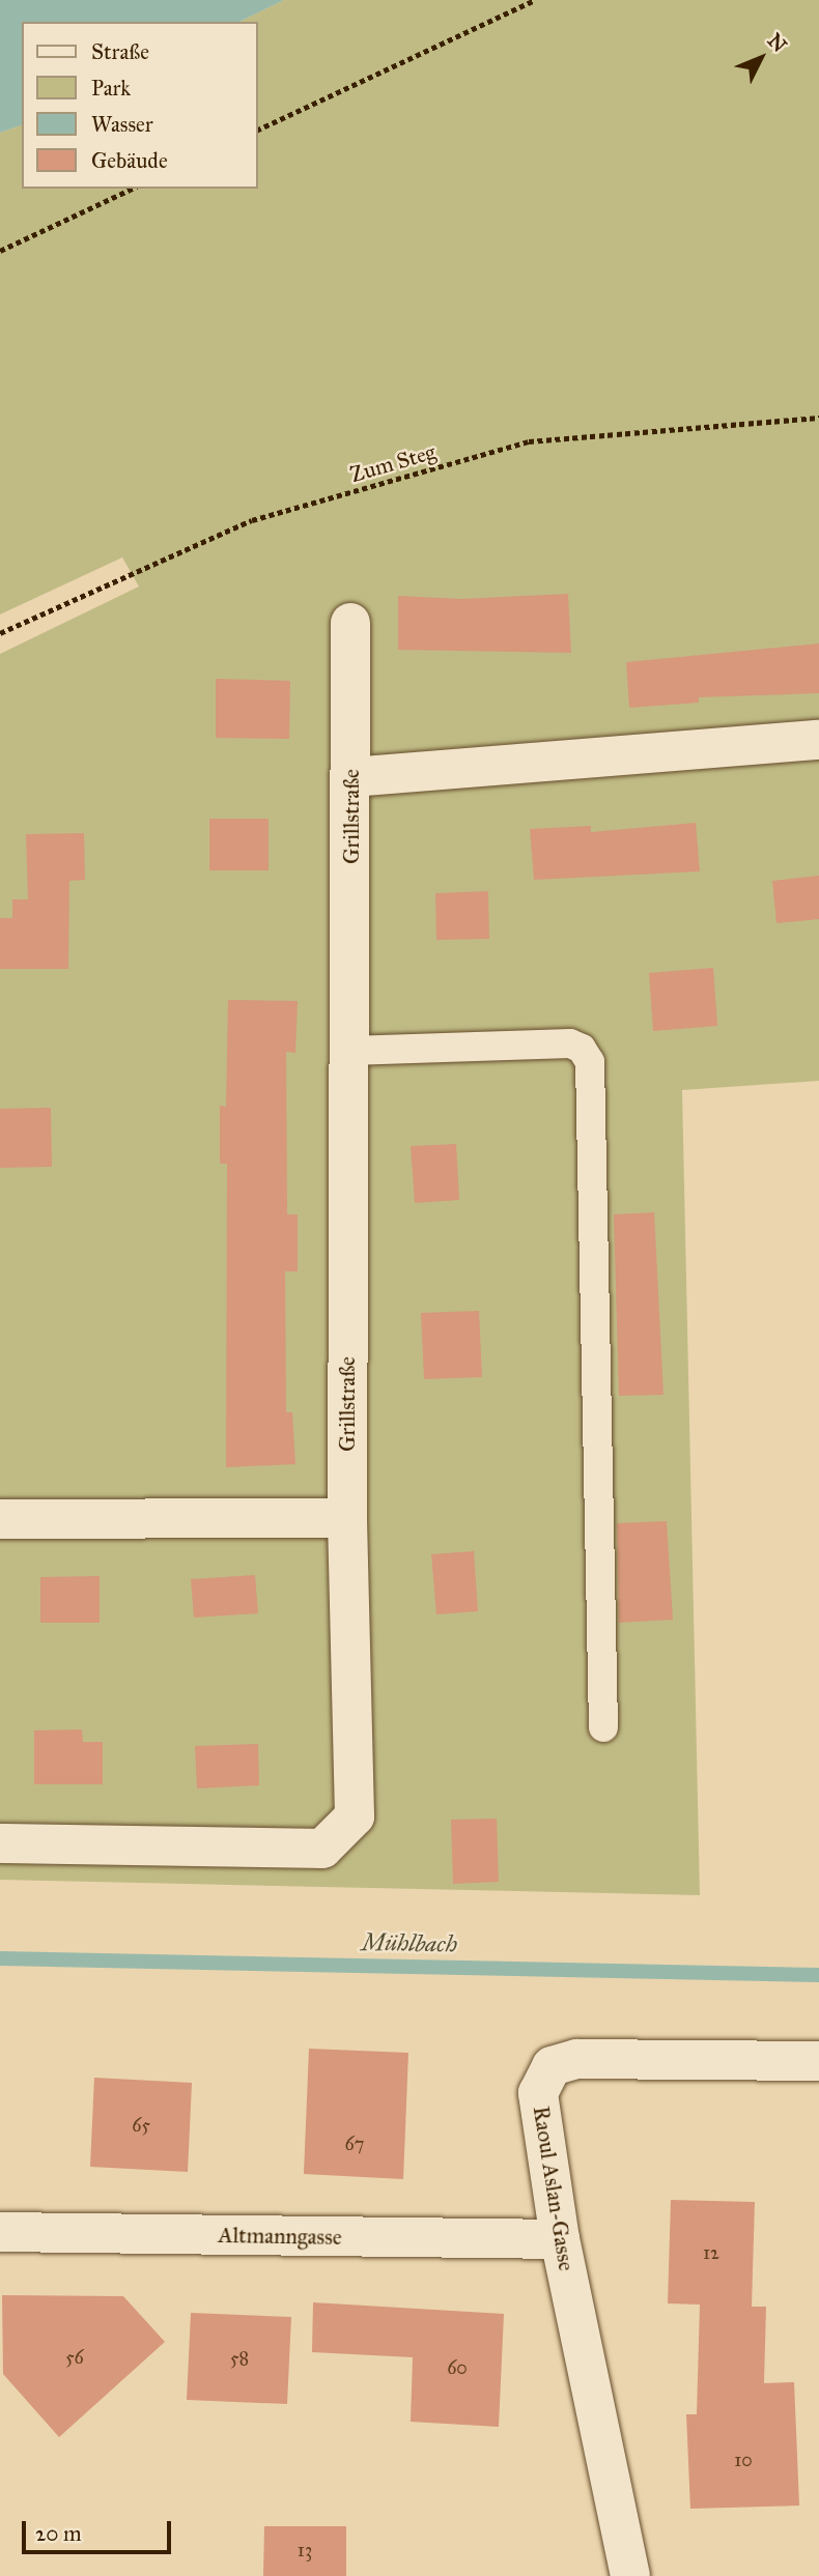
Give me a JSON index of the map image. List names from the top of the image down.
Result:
{
  "streets": {
    "street": ["Grillstraße", "Raoul Aslan-Gasse", "Altmanngasse"],
    "path": ["Zum Steg"]
  },
  "crossings": [
    ["Raoul Aslan-Gasse", "Altmanngasse"]
  ],
  "water": ["Mühlbach"],
  "house_numbers": [
    "65",
    "67",
    "12",
    "56",
    "58",
    "60",
    "10",
    "13"
  ],
  "legend": [
    "Straße",
    "Park",
    "Wasser",
    "Gebäude"
  ],
  "scale_bar": "20 m",
  "north": "top right"
}
